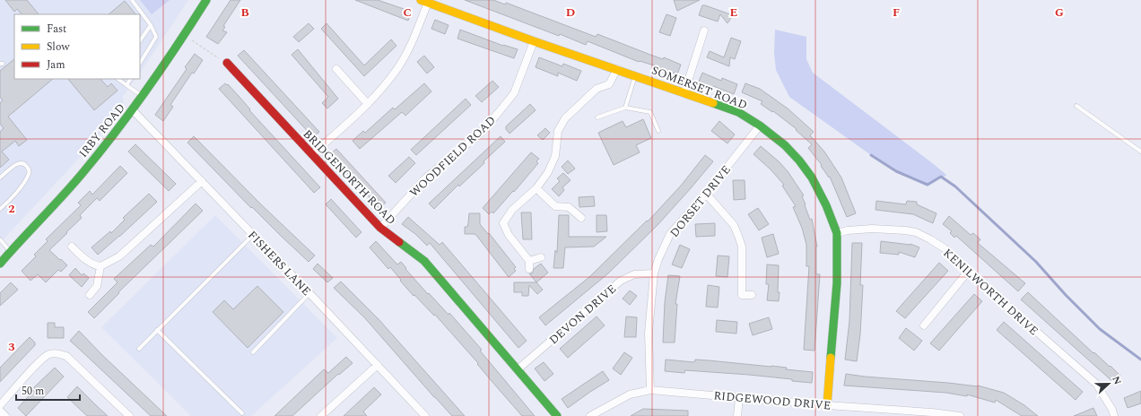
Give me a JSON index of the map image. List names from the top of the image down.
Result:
{
  "streets": {
    "street": [
      "SOMERSET ROAD",
      "IRBY ROAD",
      "WOODFIELD ROAD",
      "BRIDGENORTH ROAD",
      "DORSET DRIVE",
      "FISHERS LANE",
      "KENILWORTH DRIVE",
      "DEVON DRIVE",
      "RIDGEWOOD DRIVE"
    ]
  },
  "crossings": [
    ["SOMERSET ROAD", "WOODFIELD ROAD"],
    ["SOMERSET ROAD", "DORSET DRIVE"],
    ["SOMERSET ROAD", "KENILWORTH DRIVE"],
    ["SOMERSET ROAD", "RIDGEWOOD DRIVE"],
    ["IRBY ROAD", "FISHERS LANE"],
    ["WOODFIELD ROAD", "BRIDGENORTH ROAD"],
    ["BRIDGENORTH ROAD", "DEVON DRIVE"],
    ["DORSET DRIVE", "DEVON DRIVE"],
    ["DORSET DRIVE", "RIDGEWOOD DRIVE"]
  ],
  "legend": ["Fast", "Slow", "Jam"],
  "scale_bar": "50 m",
  "north": "right",
  "grid": {
    "columns": [
      "B",
      "C",
      "D",
      "E",
      "F",
      "G"
    ],
    "rows": ["2", "3"]
  }
}
